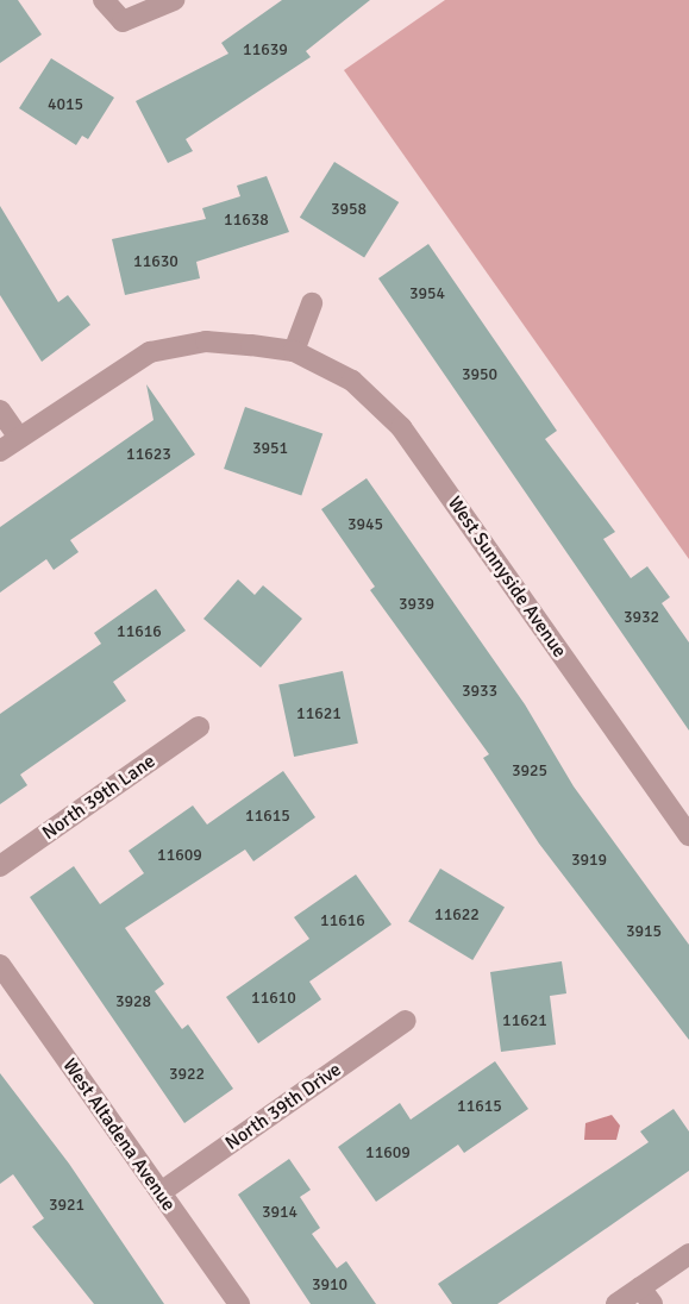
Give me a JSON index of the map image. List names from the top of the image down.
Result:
{
  "streets": {
    "street": [
      "West Sunnyside Avenue",
      "North 39th Lane",
      "North 39th Drive",
      "West Altadena Avenue"
    ]
  },
  "crossings": [
    ["North 39th Drive", "West Altadena Avenue"]
  ],
  "house_numbers": [
    "11639",
    "4015",
    "3958",
    "11638",
    "11630",
    "3954",
    "3950",
    "3951",
    "11623",
    "3945",
    "3939",
    "3932",
    "11616",
    "3933",
    "11621",
    "3925",
    "11615",
    "11609",
    "3919",
    "11622",
    "11616",
    "3915",
    "11610",
    "3928",
    "11621",
    "3922",
    "11615",
    "11609",
    "3921",
    "3914",
    "3910"
  ]
}
